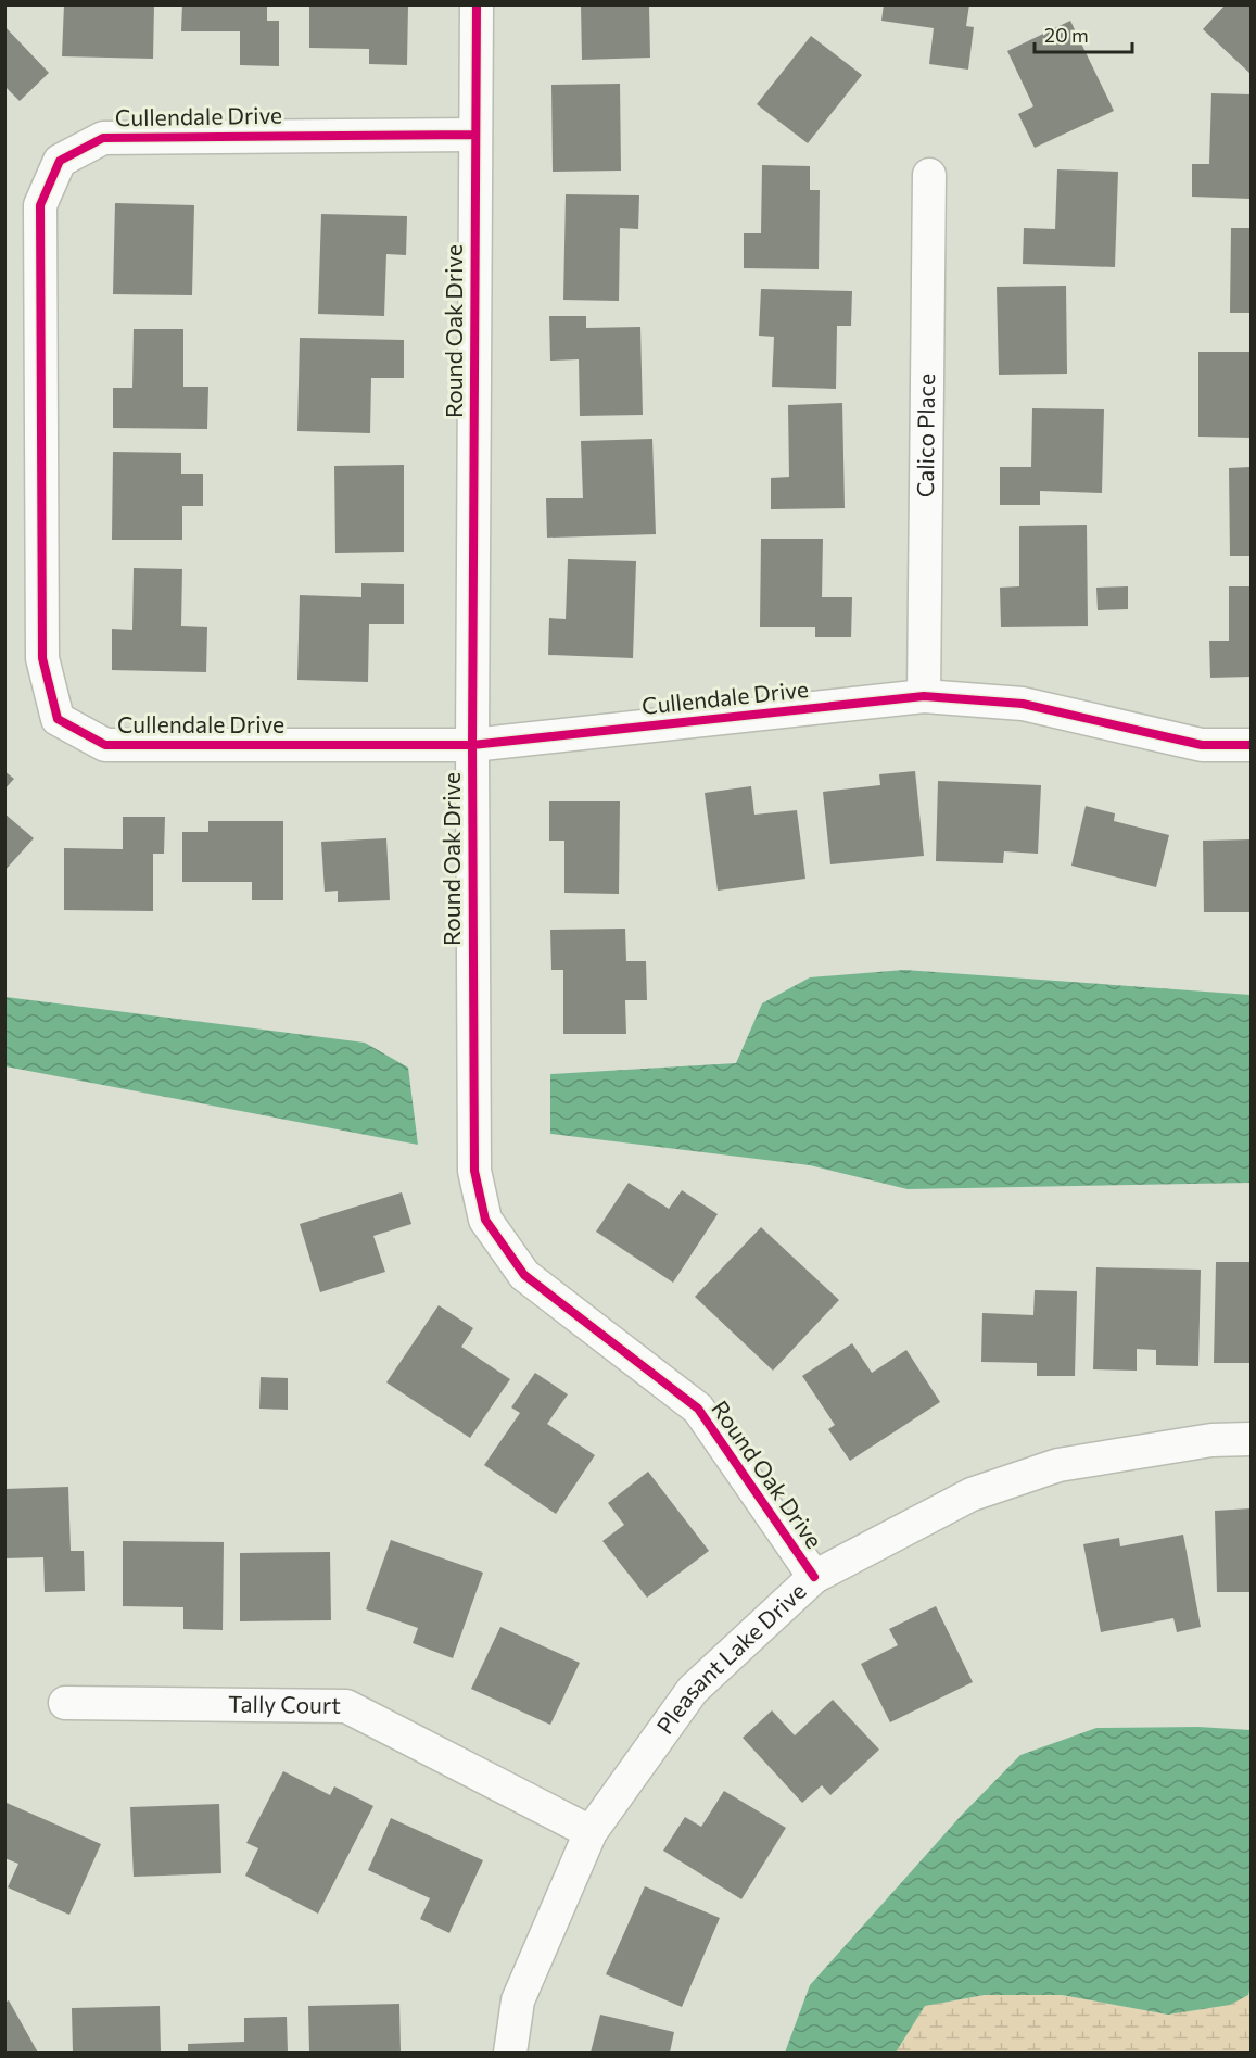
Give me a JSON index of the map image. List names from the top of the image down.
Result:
{
  "streets": {
    "street": [
      "Cullendale Drive",
      "Round Oak Drive",
      "Calico Place",
      "Pleasant Lake Drive",
      "Tally Court"
    ]
  },
  "crossings": [
    ["Cullendale Drive", "Round Oak Drive"],
    ["Cullendale Drive", "Calico Place"],
    ["Round Oak Drive", "Pleasant Lake Drive"],
    ["Pleasant Lake Drive", "Tally Court"]
  ],
  "scale_bar": "20 m"
}
